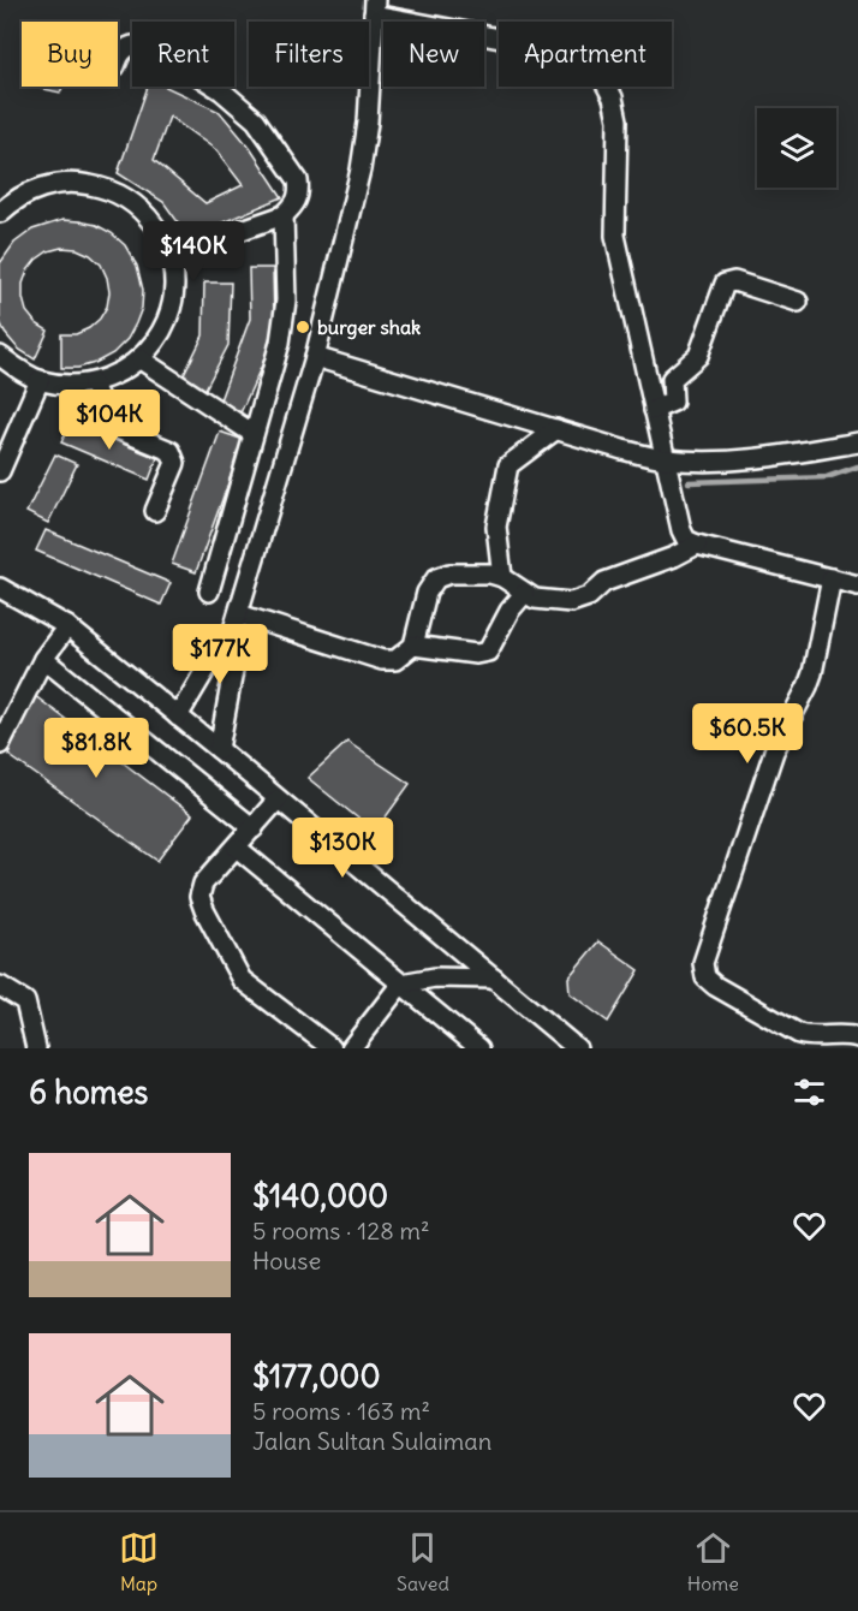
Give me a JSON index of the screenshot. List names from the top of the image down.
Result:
{
  "places": ["burger shak"],
  "page": {
    "chip": [
      "Buy",
      "Rent",
      "Filters",
      "New",
      "Apartment"
    ],
    "price": [
      "$140K",
      "$104K",
      "$177K",
      "$60.5K",
      "$81.8K",
      "$130K"
    ],
    "heading": "6 homes",
    "list": [
      {
        "name": "$140,000",
        "note": "5 rooms · 128 m² · House"
      },
      {
        "name": "$177,000",
        "note": "5 rooms · 163 m² · Jalan Sultan Sulaiman"
      }
    ],
    "tabs": ["Map", "Saved", "Home"]
  }
}
